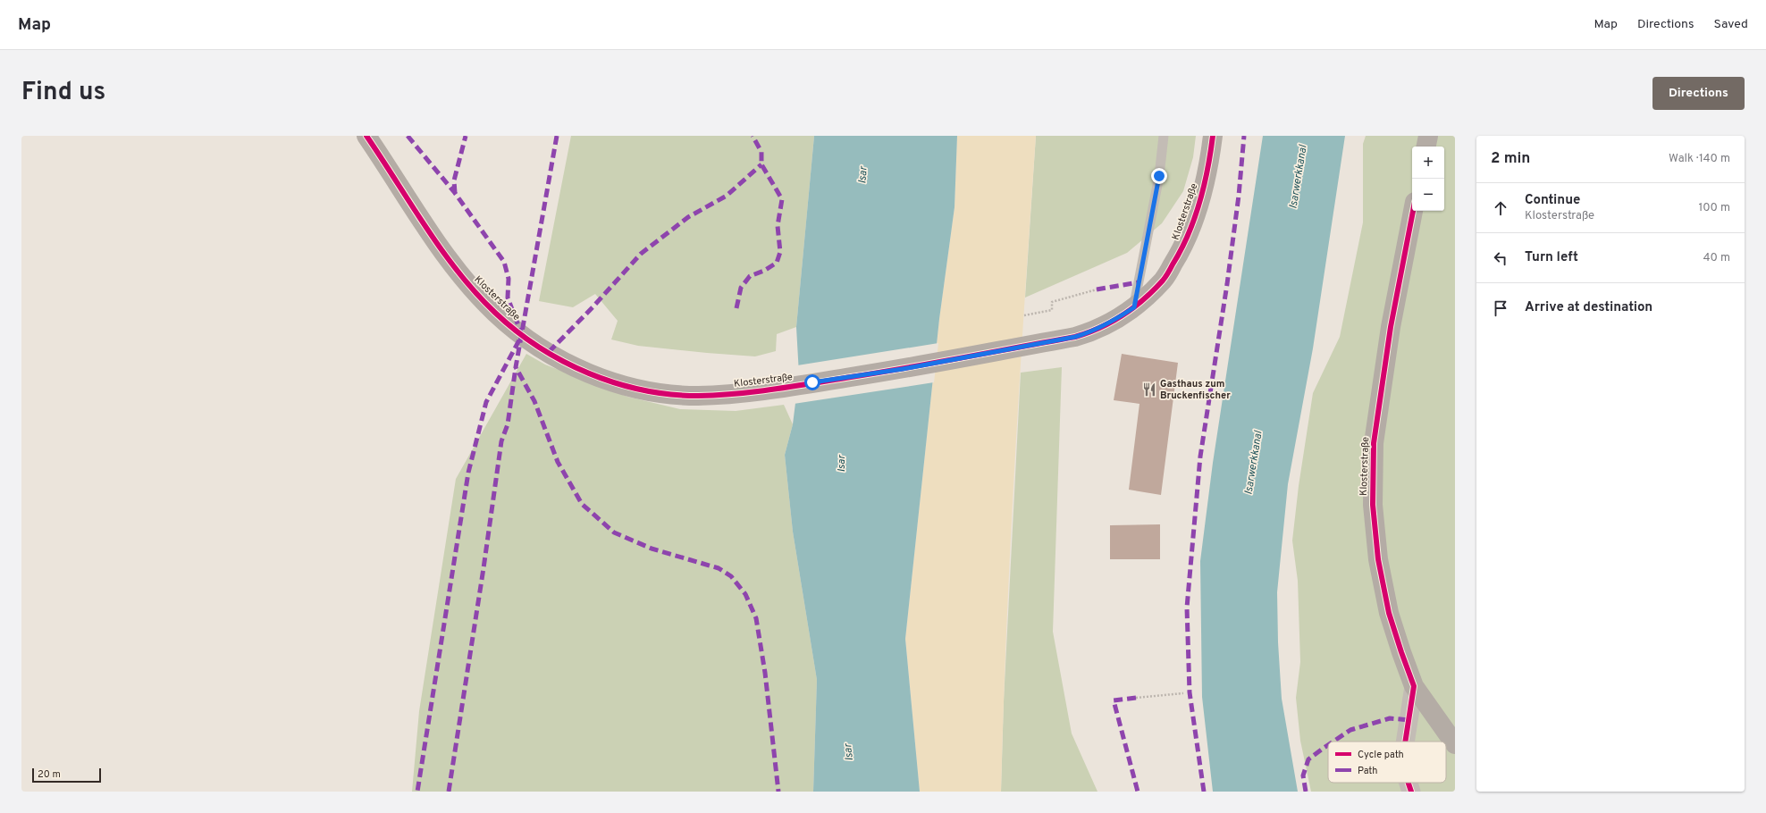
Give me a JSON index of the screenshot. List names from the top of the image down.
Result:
{
  "streets": {
    "main road": ["Klosterstraße"]
  },
  "water": ["Isar", "Isarwerkkanal"],
  "places": {
    "restaurant": ["Gasthaus zum Bruckenfischer"]
  },
  "legend": ["Cycle path", "Path"],
  "scale_bar": "20 m",
  "page": {
    "header": "Map",
    "nav": ["Map", "Directions", "Saved"],
    "title": "Find us",
    "buttons": "Directions",
    "heading": ["2 min", "Walk · 140 m"],
    "map_buttons": ["+", "−"],
    "list": [
      ["Continue", "Klosterstraße", "100 m"],
      ["Turn left", "40 m"],
      "Arrive at destination"
    ],
    "scale": "20 m"
  }
}
